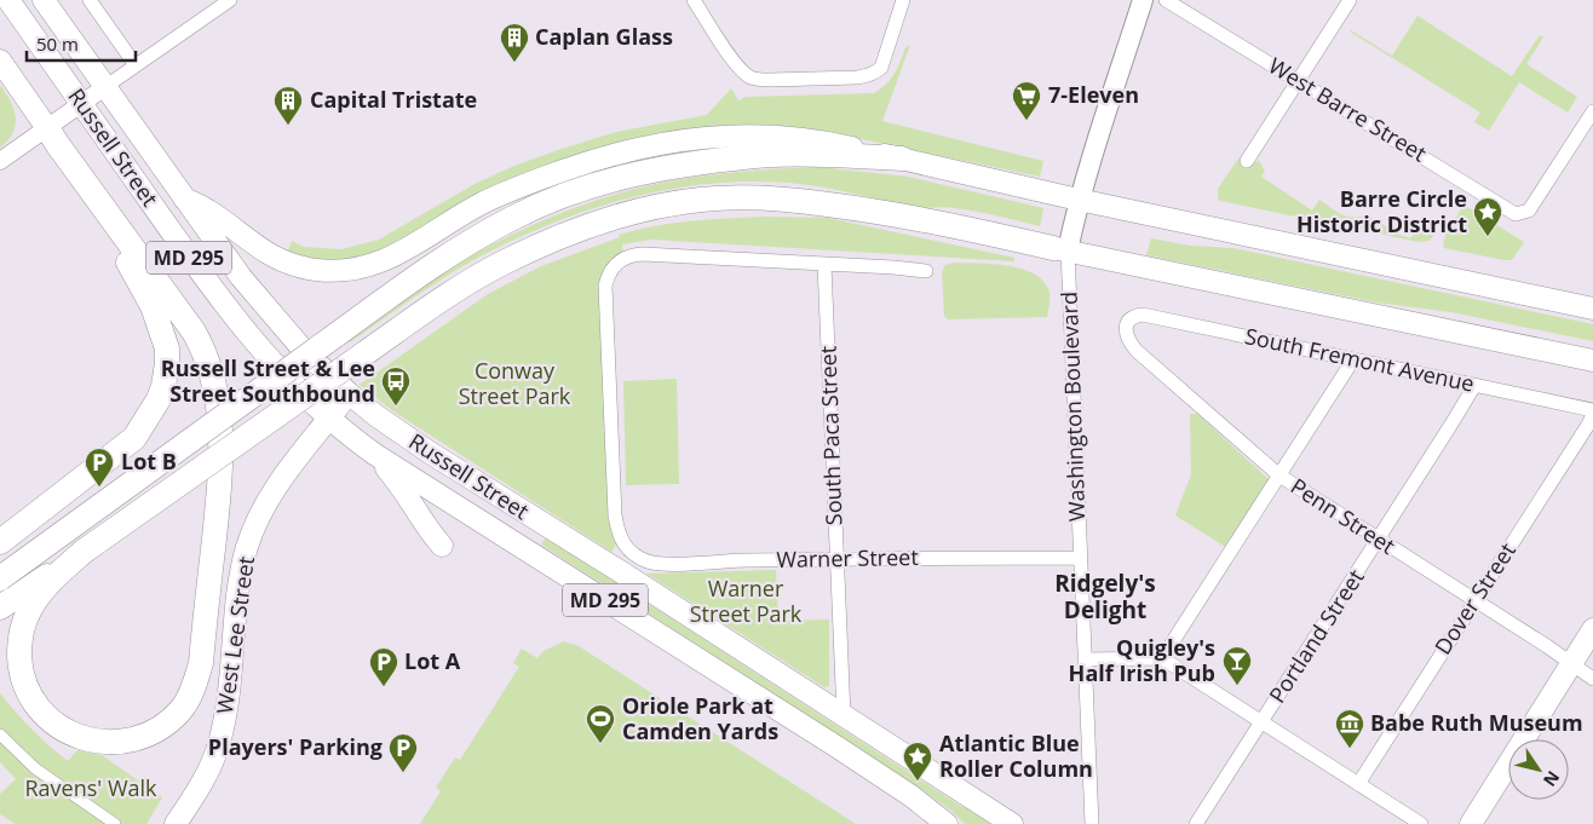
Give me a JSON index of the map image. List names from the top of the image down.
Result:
{
  "streets": {
    "main road": [
      "Russell Street",
      "MD 295",
      "Washington Boulevard",
      "West Lee Street"
    ],
    "street": [
      "West Barre Street",
      "South Fremont Avenue",
      "South Paca Street",
      "Penn Street",
      "Warner Street",
      "Dover Street",
      "Portland Street"
    ]
  },
  "crossings": [
    ["Russell Street", "South Paca Street"],
    ["Russell Street", "West Lee Street"],
    ["South Fremont Avenue", "Penn Street"],
    ["South Fremont Avenue", "Dover Street"],
    ["South Fremont Avenue", "Portland Street"],
    ["Washington Boulevard", "Warner Street"],
    ["South Paca Street", "Warner Street"],
    ["Penn Street", "Dover Street"],
    ["Penn Street", "Portland Street"]
  ],
  "districts": ["Ridgely's Delight"],
  "parks": ["Conway Street Park", "Warner Street Park", "Ravens' Walk"],
  "places": {
    "building": ["Caplan Glass", "Capital Tristate"],
    "supermarket": ["7-Eleven"],
    "place": ["Barre Circle Historic District", "Atlantic Blue Roller Column"],
    "bus stop": ["Russell Street & Lee Street Southbound"],
    "parking": ["Lot B", "Lot A", "Players' Parking"],
    "bar": ["Quigley's Half Irish Pub"],
    "sports": ["Oriole Park at Camden Yards"],
    "museum": ["Babe Ruth Museum"]
  },
  "scale_bar": "50 m",
  "north": "bottom right"
}
